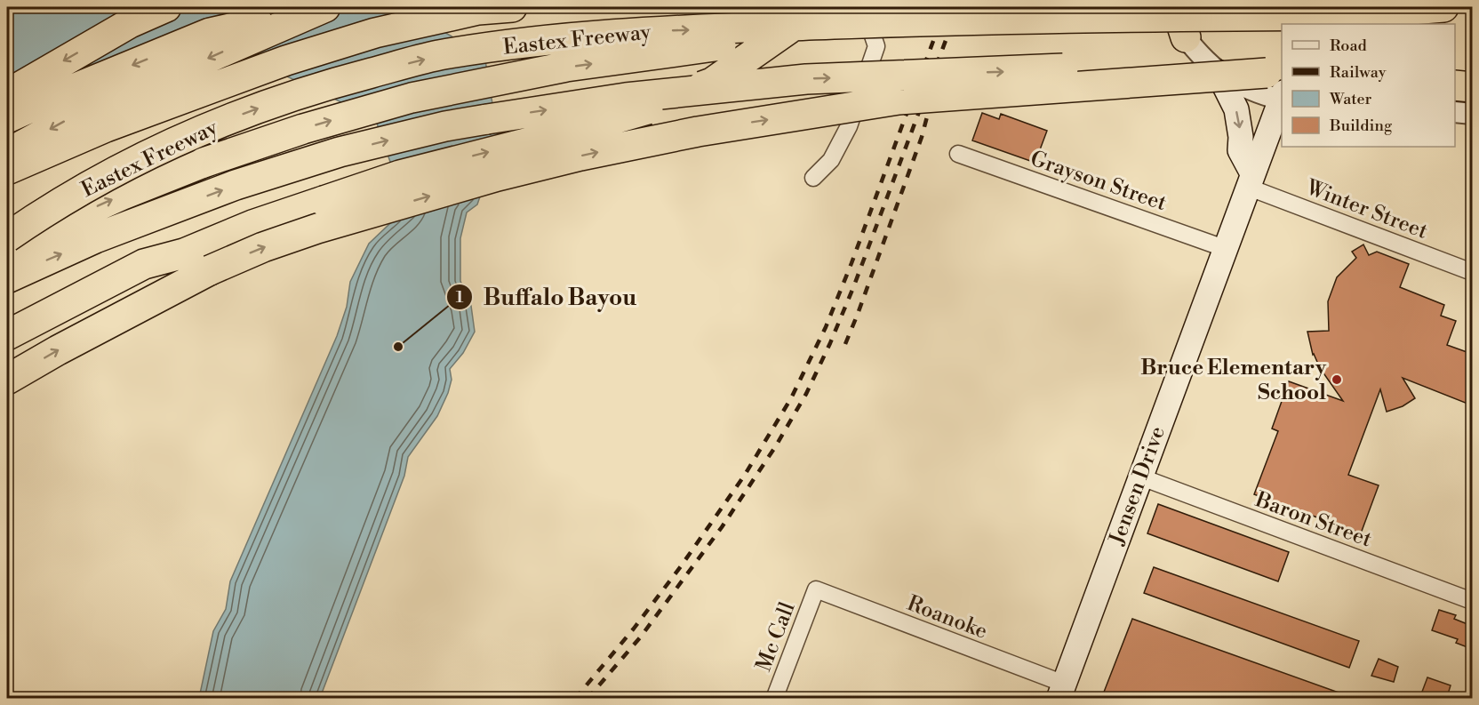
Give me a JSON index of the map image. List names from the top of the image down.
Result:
{
  "streets": {
    "highway": ["Eastex Freeway"],
    "main road": ["Jensen Drive"],
    "street": [
      "Grayson Street",
      "Winter Street",
      "Baron Street",
      "Roanoke",
      "Mc Call"
    ]
  },
  "crossings": [
    ["Grayson Street", "Jensen Drive"],
    ["Winter Street", "Jensen Drive"],
    ["Jensen Drive", "Baron Street"],
    ["Jensen Drive", "Roanoke"],
    ["Roanoke", "Mc Call"]
  ],
  "places": ["Buffalo Bayou", "Bruce Elementary School"],
  "legend": [
    "Road",
    "Railway",
    "Water",
    "Building"
  ]
}
